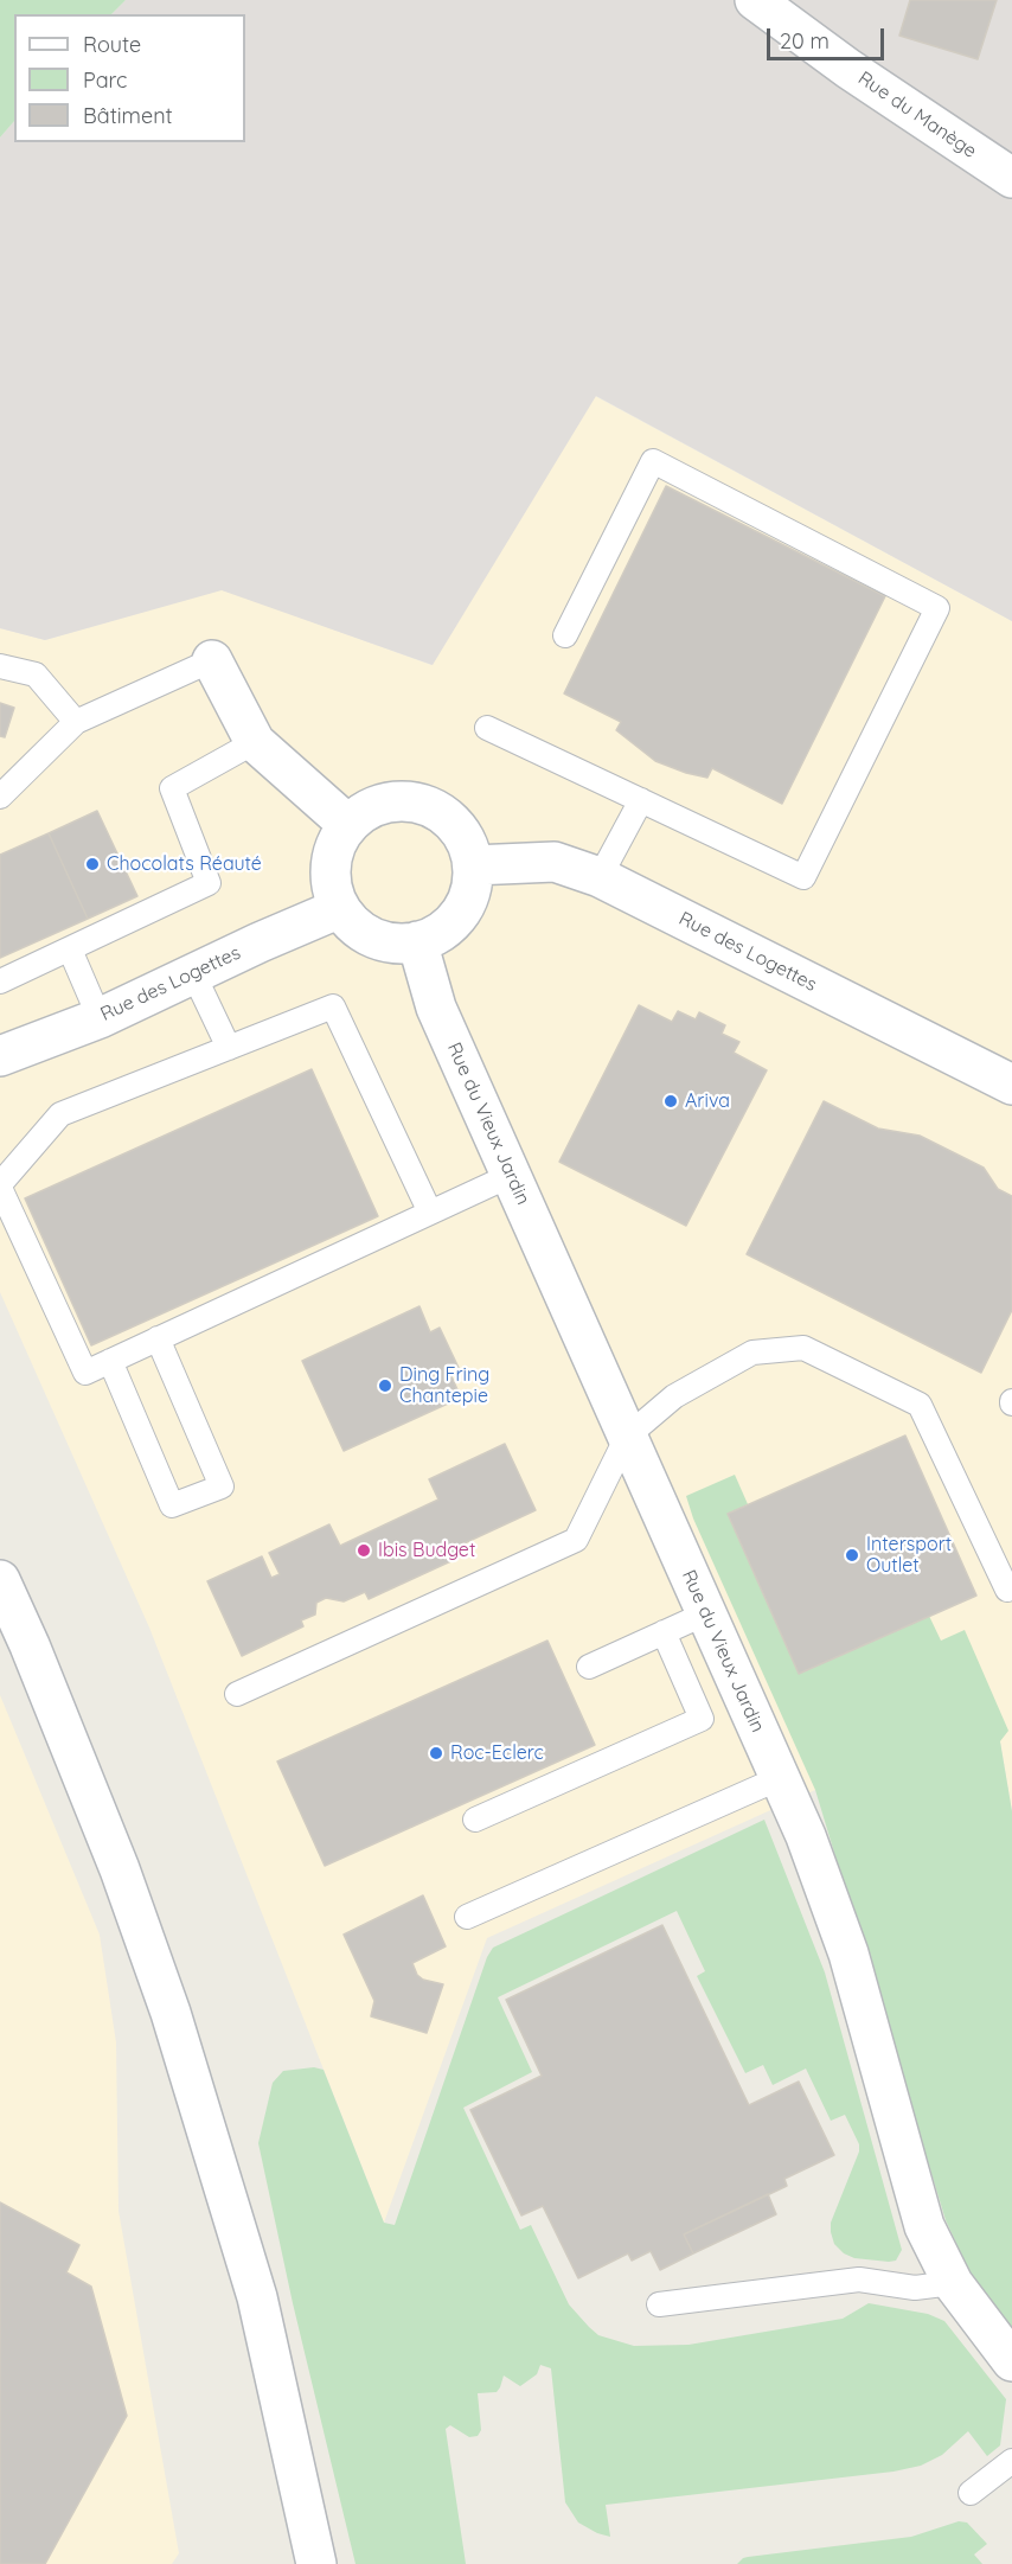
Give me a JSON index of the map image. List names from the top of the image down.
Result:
{
  "streets": {
    "street": ["Rue du Manège", "Rue des Logettes", "Rue du Vieux Jardin"]
  },
  "crossings": [
    ["Rue des Logettes", "Rue du Vieux Jardin"]
  ],
  "places": [
    "Chocolats Réauté",
    "Ariva",
    "Ding Fring Chantepie",
    "Ibis Budget",
    "Intersport Outlet",
    "Roc-Eclerc"
  ],
  "legend": ["Route", "Parc", "Bâtiment"],
  "scale_bar": "20 m"
}
